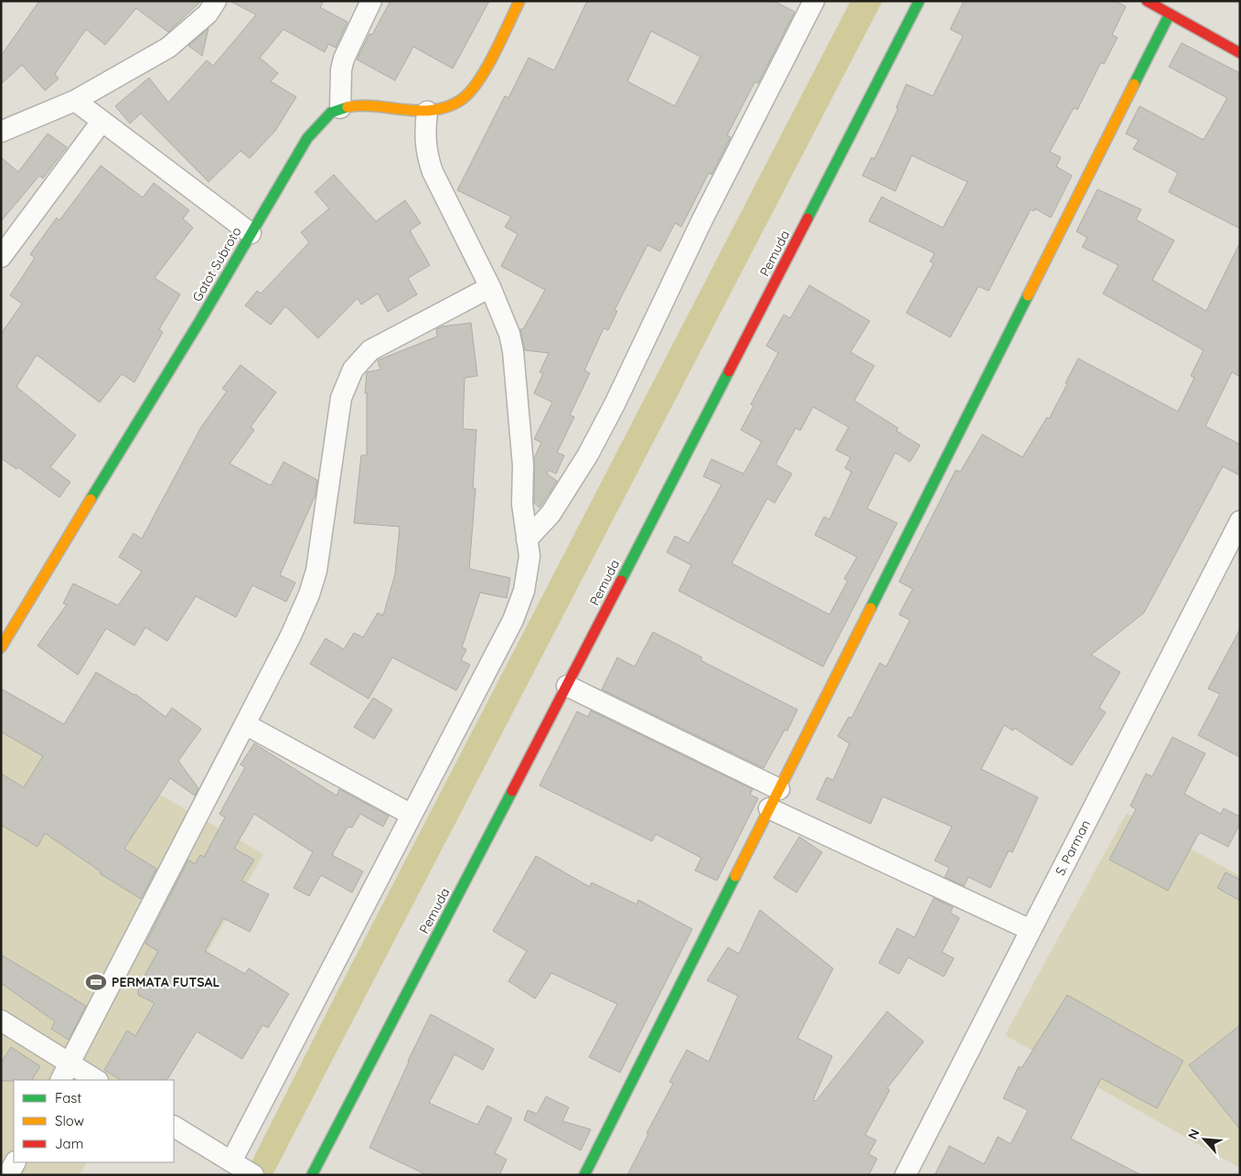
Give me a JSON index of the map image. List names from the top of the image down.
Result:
{
  "streets": {
    "street": ["Pemuda", "Gatot Subroto", "S. Parman"]
  },
  "places": {
    "sports": ["PERMATA FUTSAL"]
  },
  "legend": ["Fast", "Slow", "Jam"],
  "north": "top left"
}
